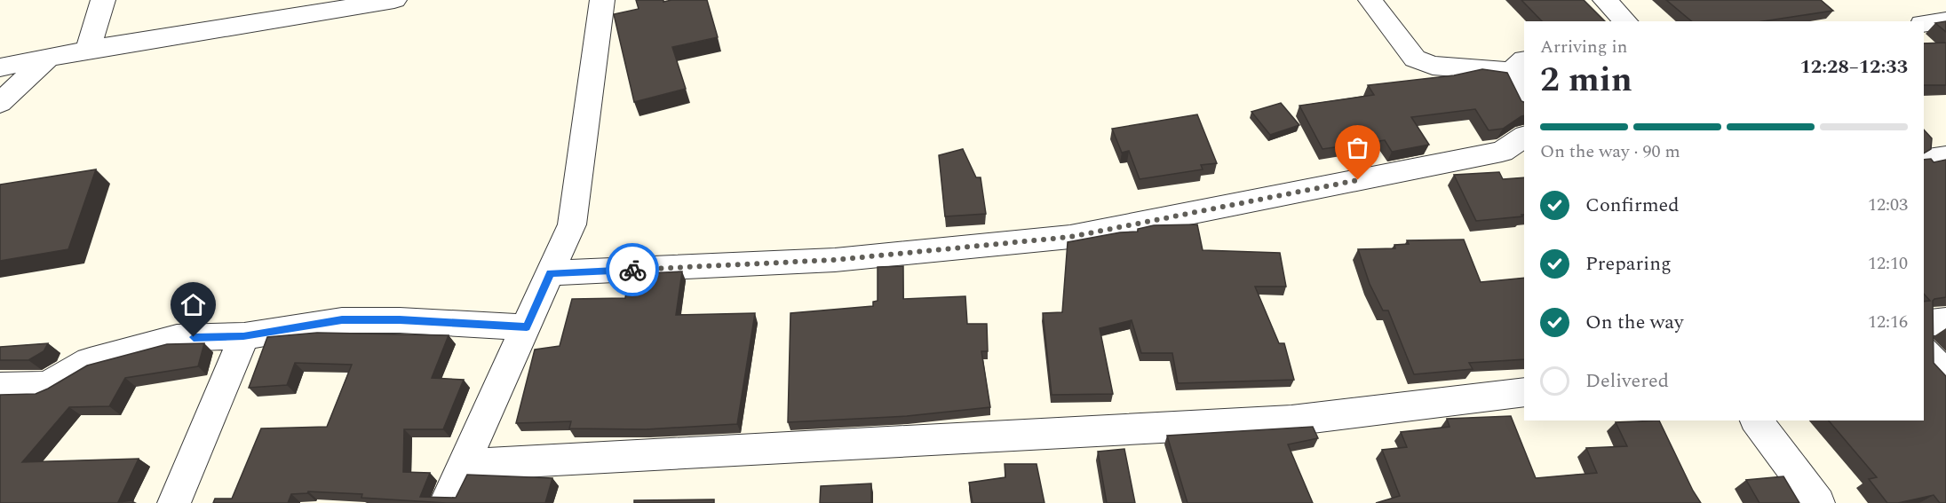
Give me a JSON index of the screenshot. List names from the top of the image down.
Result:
{
  "page": {
    "heading": ["2 min", "Arriving in", "12:28–12:33"],
    "bar": "On the way · 90 m",
    "list": [
      ["Confirmed", "12:03"],
      ["Preparing", "12:10"],
      ["On the way", "12:16"],
      "Delivered"
    ]
  }
}
